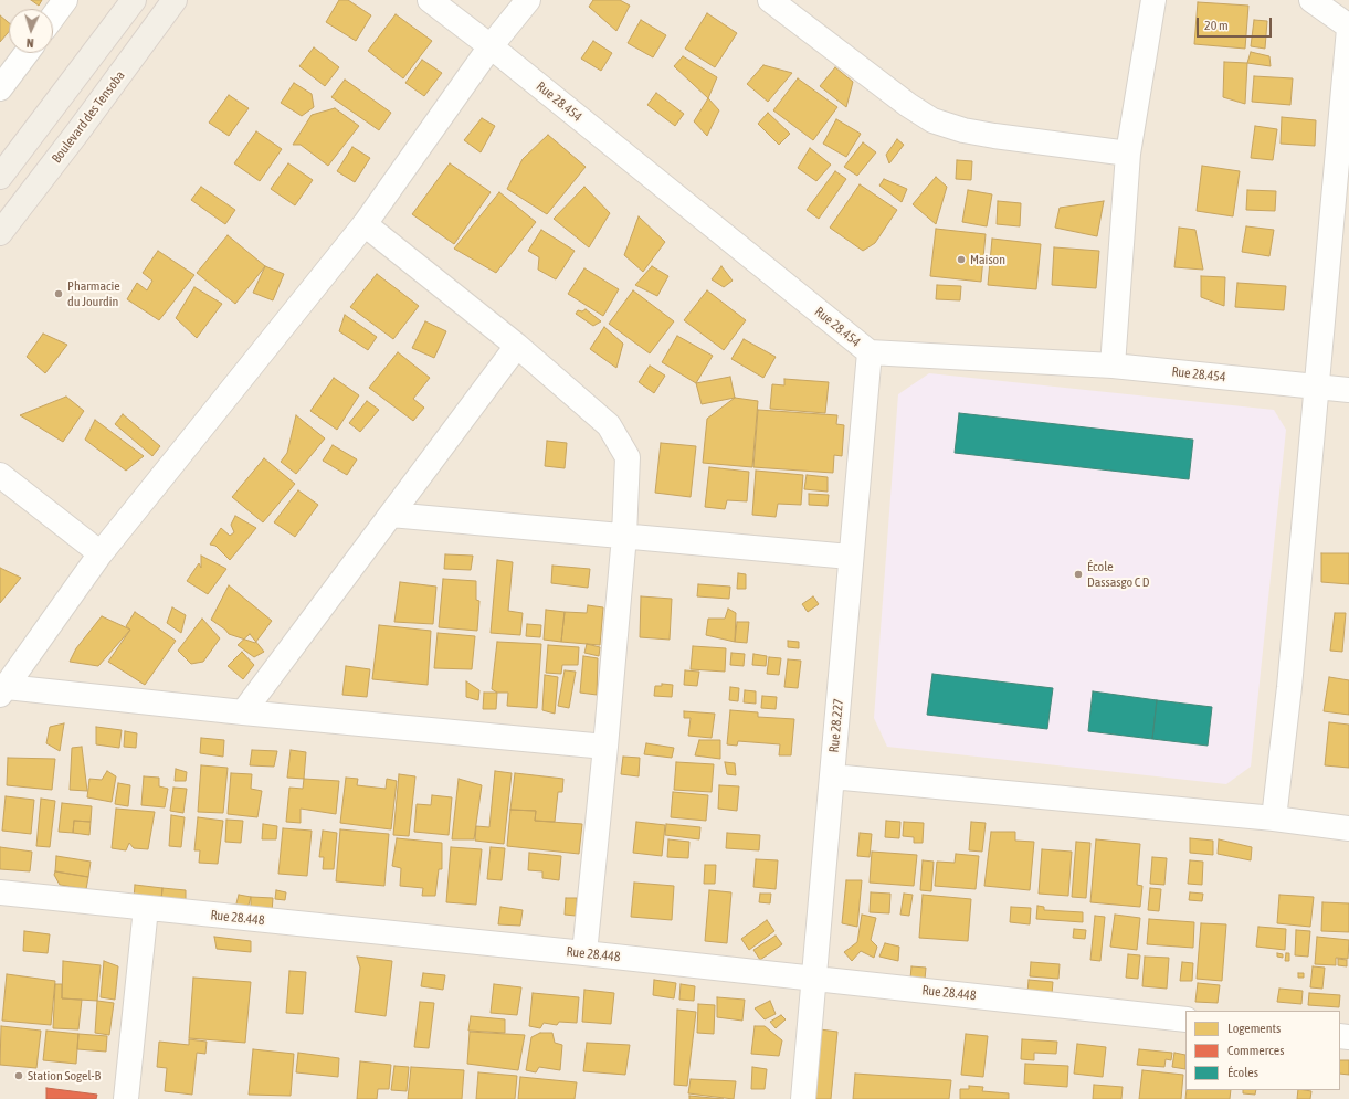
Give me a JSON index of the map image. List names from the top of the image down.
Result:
{
  "streets": {
    "main road": ["Boulevard des Tensoba"],
    "street": ["Rue 28.454", "Rue 28.227", "Rue 28.448"]
  },
  "crossings": [
    ["Rue 28.454", "Rue 28.227"],
    ["Rue 28.227", "Rue 28.448"]
  ],
  "places": [
    "Maison",
    "Pharmacie du Jourdin",
    "École Dassasgo C D",
    "Station Sogel-B"
  ],
  "legend": ["Logements", "Commerces", "Écoles"],
  "scale_bar": "20 m",
  "north": "bottom"
}
